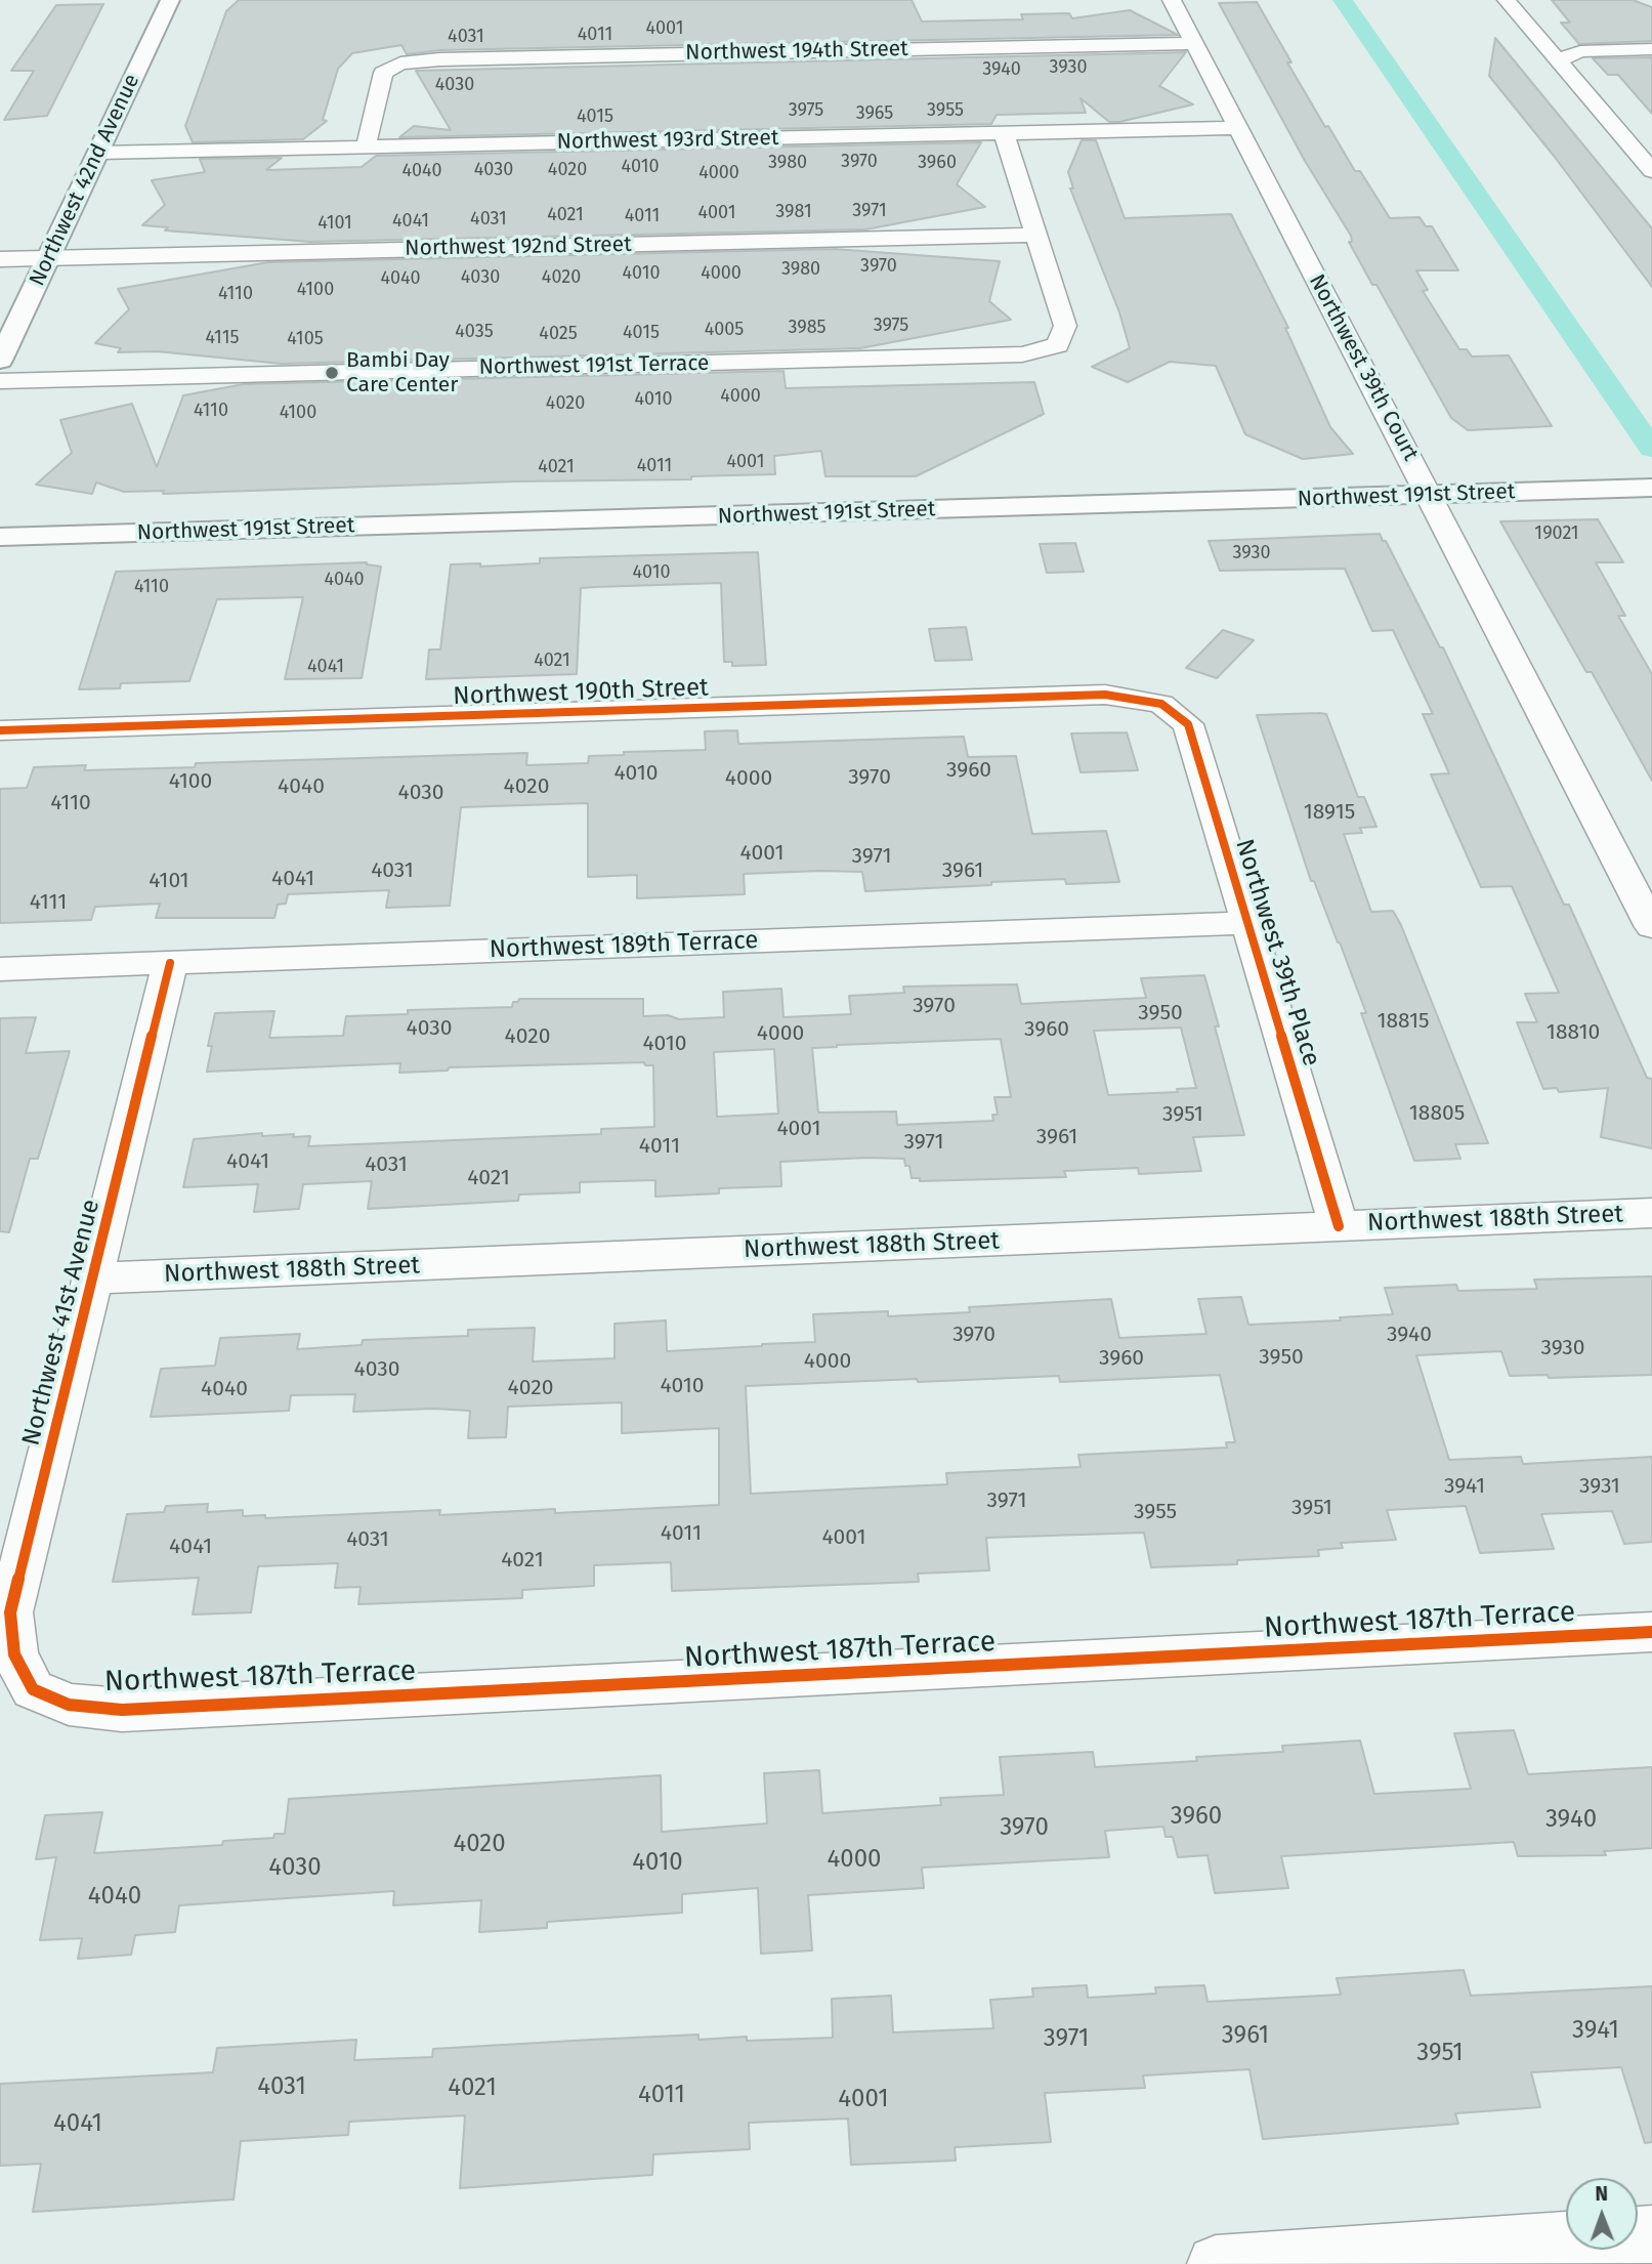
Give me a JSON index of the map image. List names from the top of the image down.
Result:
{
  "streets": {
    "street": [
      "Northwest 194th Street",
      "Northwest 193rd Street",
      "Northwest 42nd Avenue",
      "Northwest 192nd Street",
      "Northwest 191st Terrace",
      "Northwest 39th Court",
      "Northwest 191st Street",
      "Northwest 190th Street",
      "Northwest 189th Terrace",
      "Northwest 39th Place",
      "Northwest 188th Street",
      "Northwest 41st Avenue",
      "Northwest 187th Terrace"
    ]
  },
  "crossings": [
    ["Northwest 194th Street", "Northwest 193rd Street"],
    ["Northwest 194th Street", "Northwest 39th Court"],
    ["Northwest 193rd Street", "Northwest 42nd Avenue"],
    ["Northwest 193rd Street", "Northwest 39th Court"],
    ["Northwest 42nd Avenue", "Northwest 192nd Street"],
    ["Northwest 192nd Street", "Northwest 191st Terrace"],
    ["Northwest 39th Court", "Northwest 191st Street"],
    ["Northwest 190th Street", "Northwest 39th Place"],
    ["Northwest 189th Terrace", "Northwest 39th Place"],
    ["Northwest 189th Terrace", "Northwest 41st Avenue"],
    ["Northwest 39th Place", "Northwest 188th Street"],
    ["Northwest 188th Street", "Northwest 41st Avenue"],
    ["Northwest 41st Avenue", "Northwest 187th Terrace"]
  ],
  "places": ["Bambi Day Care Center"],
  "house_numbers": [
    "4001",
    "4011",
    "4031",
    "3930",
    "3940",
    "4030",
    "3975",
    "3955",
    "3965",
    "4015",
    "3970",
    "3980",
    "3960",
    "4010",
    "4030",
    "4020",
    "4040",
    "4000",
    "3971",
    "3981",
    "4001",
    "4021",
    "4011",
    "4031",
    "4041",
    "4101",
    "3970",
    "3980",
    "4010",
    "4000",
    "4030",
    "4020",
    "4040",
    "4100",
    "4110",
    "3975",
    "3985",
    "4005",
    "4035",
    "4015",
    "4025",
    "4115",
    "4105",
    "4000",
    "4010",
    "4020",
    "4110",
    "4100",
    "4001",
    "4011",
    "4021",
    "19021",
    "3930",
    "4010",
    "4040",
    "4110",
    "4021",
    "4041",
    "3960",
    "4010",
    "3970",
    "4000",
    "4100",
    "4040",
    "4020",
    "4030",
    "4110",
    "18915",
    "4001",
    "3971",
    "4031",
    "3961",
    "4041",
    "4101",
    "4111",
    "3970",
    "3950",
    "18815",
    "4030",
    "3960",
    "18810",
    "4000",
    "4020",
    "4010",
    "18805",
    "3951",
    "4001",
    "3961",
    "3971",
    "4011",
    "4041",
    "4031",
    "4021",
    "3970",
    "3940",
    "3930",
    "3950",
    "3960",
    "4000",
    "4030",
    "4010",
    "4020",
    "4040",
    "3941",
    "3931",
    "3971",
    "3951",
    "3955",
    "4011",
    "4001",
    "4031",
    "4041",
    "4021",
    "3960",
    "3940",
    "3970",
    "4020",
    "4000",
    "4010",
    "4030",
    "4040",
    "3941",
    "3961",
    "3971",
    "3951",
    "4031",
    "4021",
    "4011",
    "4001",
    "4041"
  ],
  "north": "top"
}
